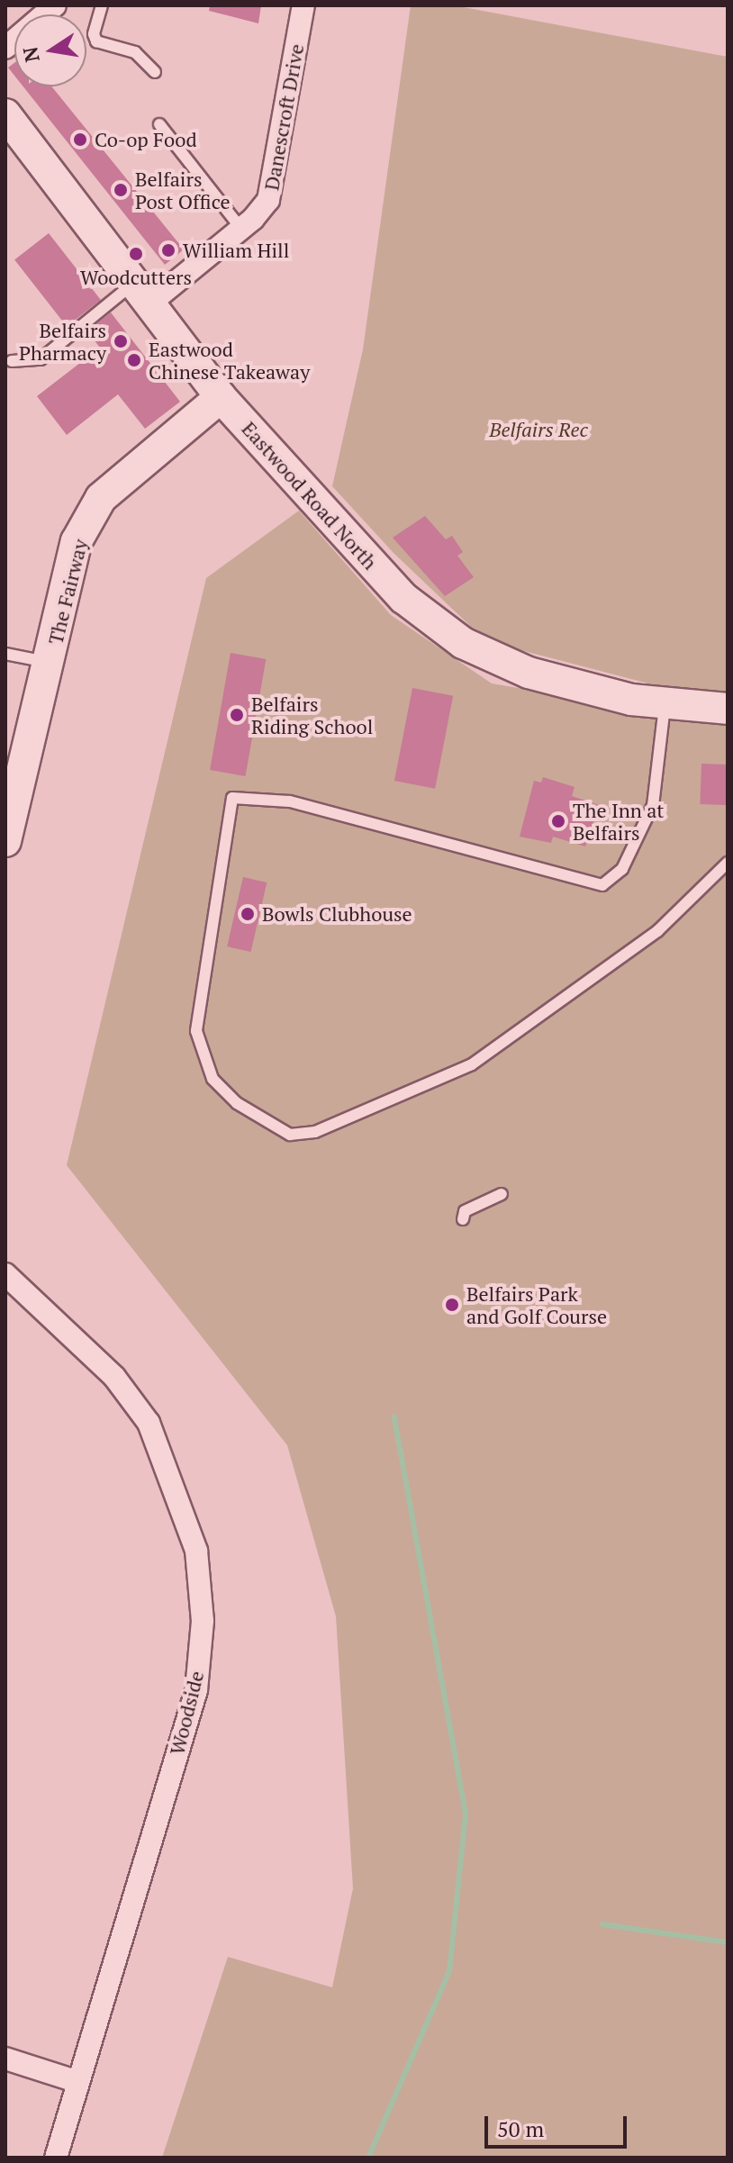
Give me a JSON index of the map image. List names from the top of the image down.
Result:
{
  "streets": {
    "street": [
      "Danescroft Drive",
      "Eastwood Road North",
      "The Fairway",
      "Woodside"
    ]
  },
  "crossings": [
    ["Danescroft Drive", "Eastwood Road North"],
    ["Eastwood Road North", "The Fairway"]
  ],
  "parks": ["Belfairs Rec"],
  "places": [
    "Co-op Food",
    "Belfairs Post Office",
    "William Hill",
    "Woodcutters",
    "Belfairs Pharmacy",
    "Eastwood Chinese Takeaway",
    "Belfairs Riding School",
    "The Inn at Belfairs",
    "Bowls Clubhouse",
    "Belfairs Park and Golf Course"
  ],
  "scale_bar": "50 m",
  "north": "left"
}
